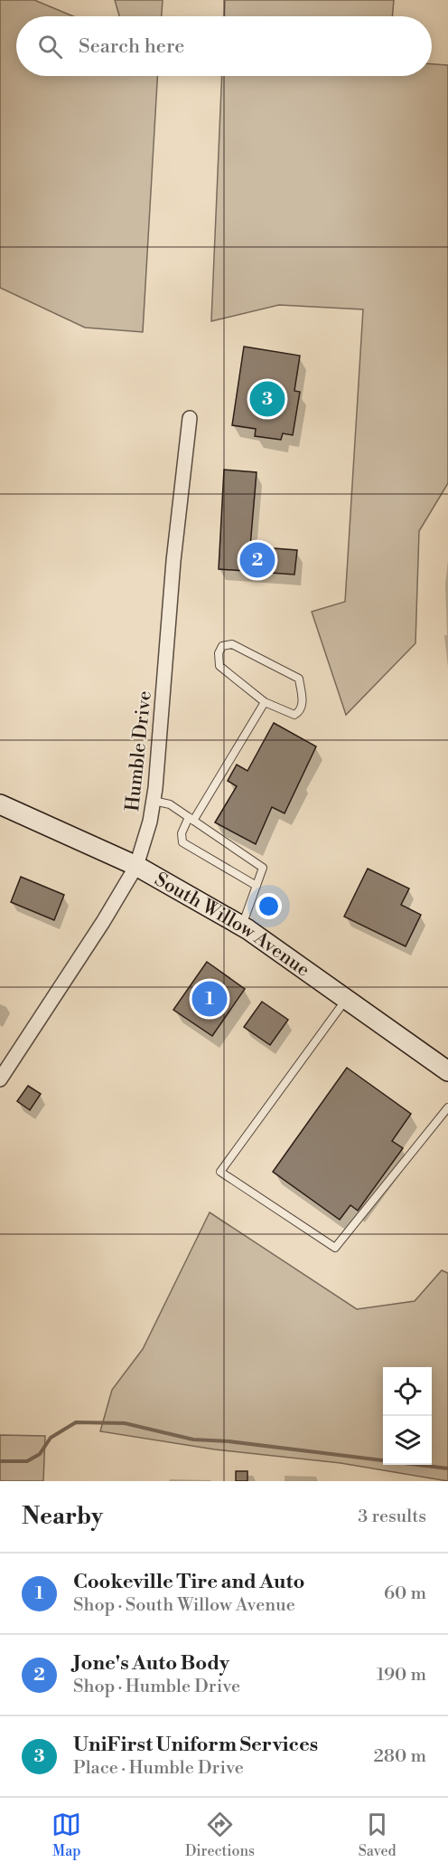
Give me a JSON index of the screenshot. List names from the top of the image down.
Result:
{
  "streets": {
    "main road": ["South Willow Avenue"],
    "street": ["Humble Drive"]
  },
  "crossings": [
    ["Humble Drive", "South Willow Avenue"]
  ],
  "page": {
    "search": "Search here",
    "pins": ["3", "2", "1"],
    "heading": ["Nearby", "3 results"],
    "list": [
      {
        "mark": "1",
        "name": "Cookeville Tire and Auto",
        "note": "Shop · South Willow Avenue",
        "value": "60 m"
      },
      {
        "mark": "2",
        "name": "Jone's Auto Body",
        "note": "Shop · Humble Drive",
        "value": "190 m"
      },
      {
        "mark": "3",
        "name": "UniFirst Uniform Services",
        "note": "Place · Humble Drive",
        "value": "280 m"
      }
    ],
    "nav": ["Map", "Directions", "Saved"]
  }
}
